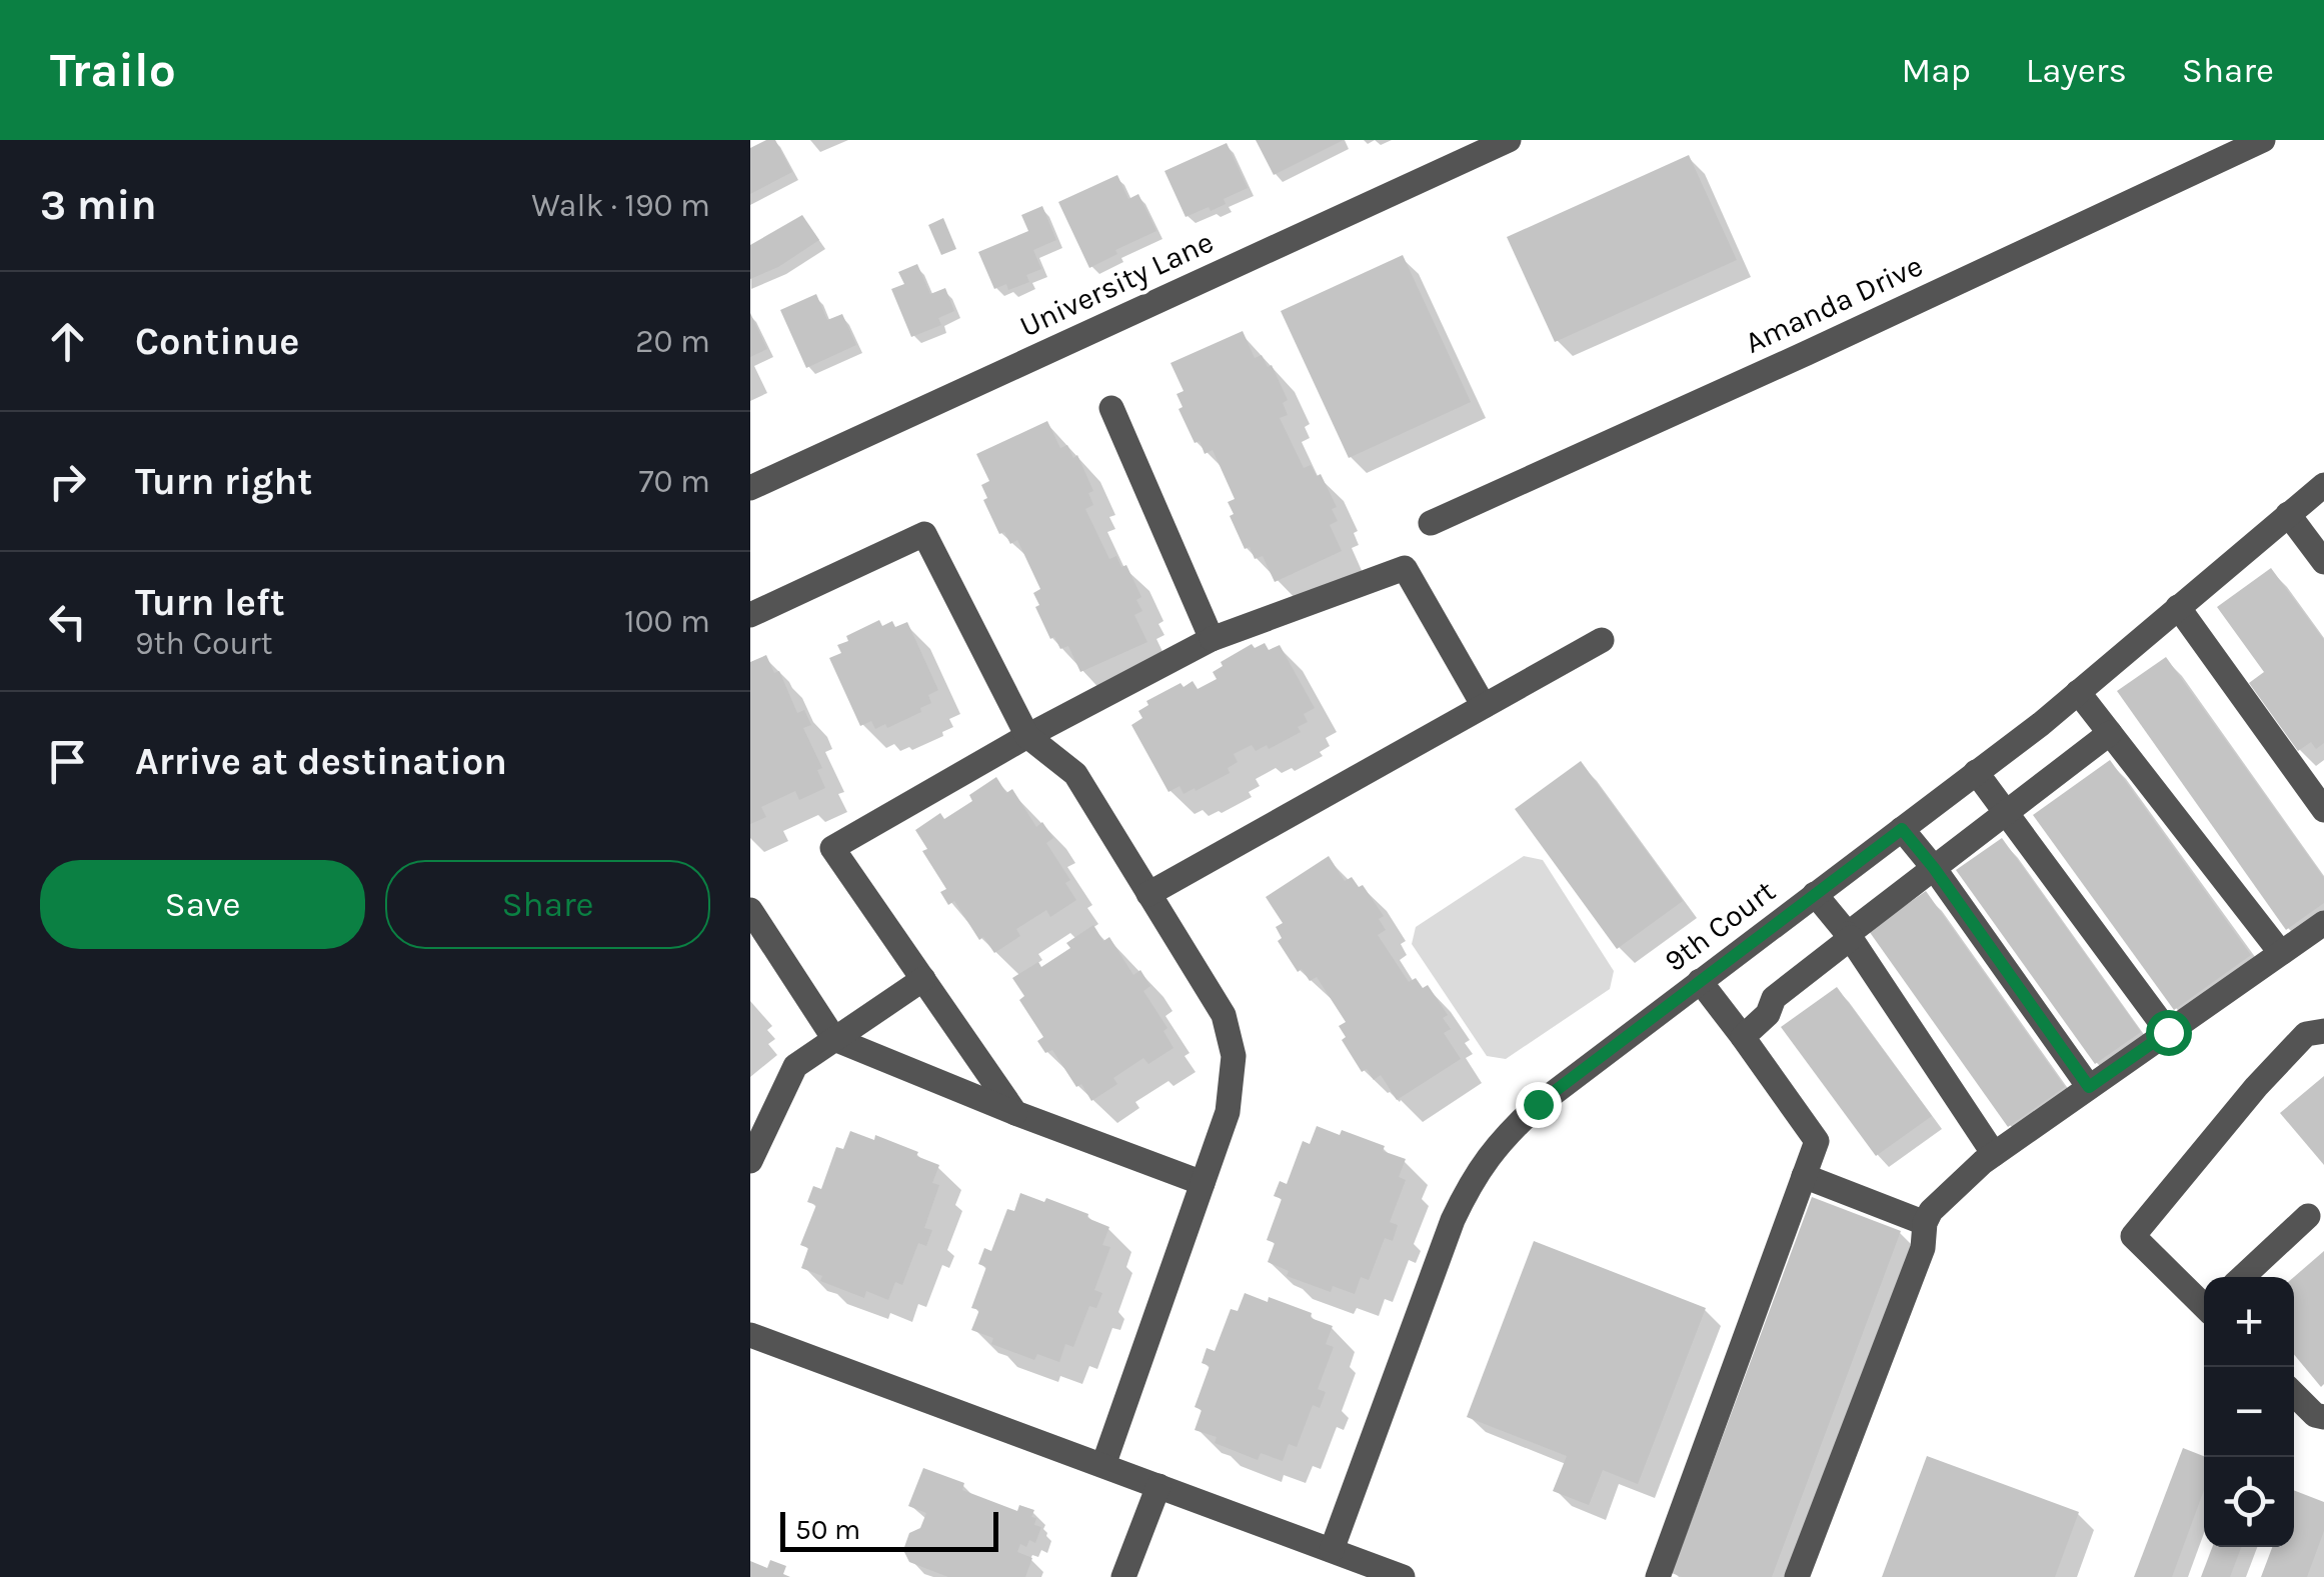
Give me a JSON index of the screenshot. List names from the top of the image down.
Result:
{
  "streets": {
    "street": ["University Lane", "Amanda Drive", "9th Court"]
  },
  "scale_bar": "50 m",
  "page": {
    "header": "Trailo",
    "nav": ["Map", "Layers", "Share"],
    "heading": ["3 min", "Walk · 190 m"],
    "list": [
      ["Continue", "20 m"],
      ["Turn right", "70 m"],
      ["Turn left", "9th Court", "100 m"],
      "Arrive at destination"
    ],
    "buttons": ["Save", "Share"],
    "map_buttons": ["+", "−"],
    "scale": "50 m"
  }
}
